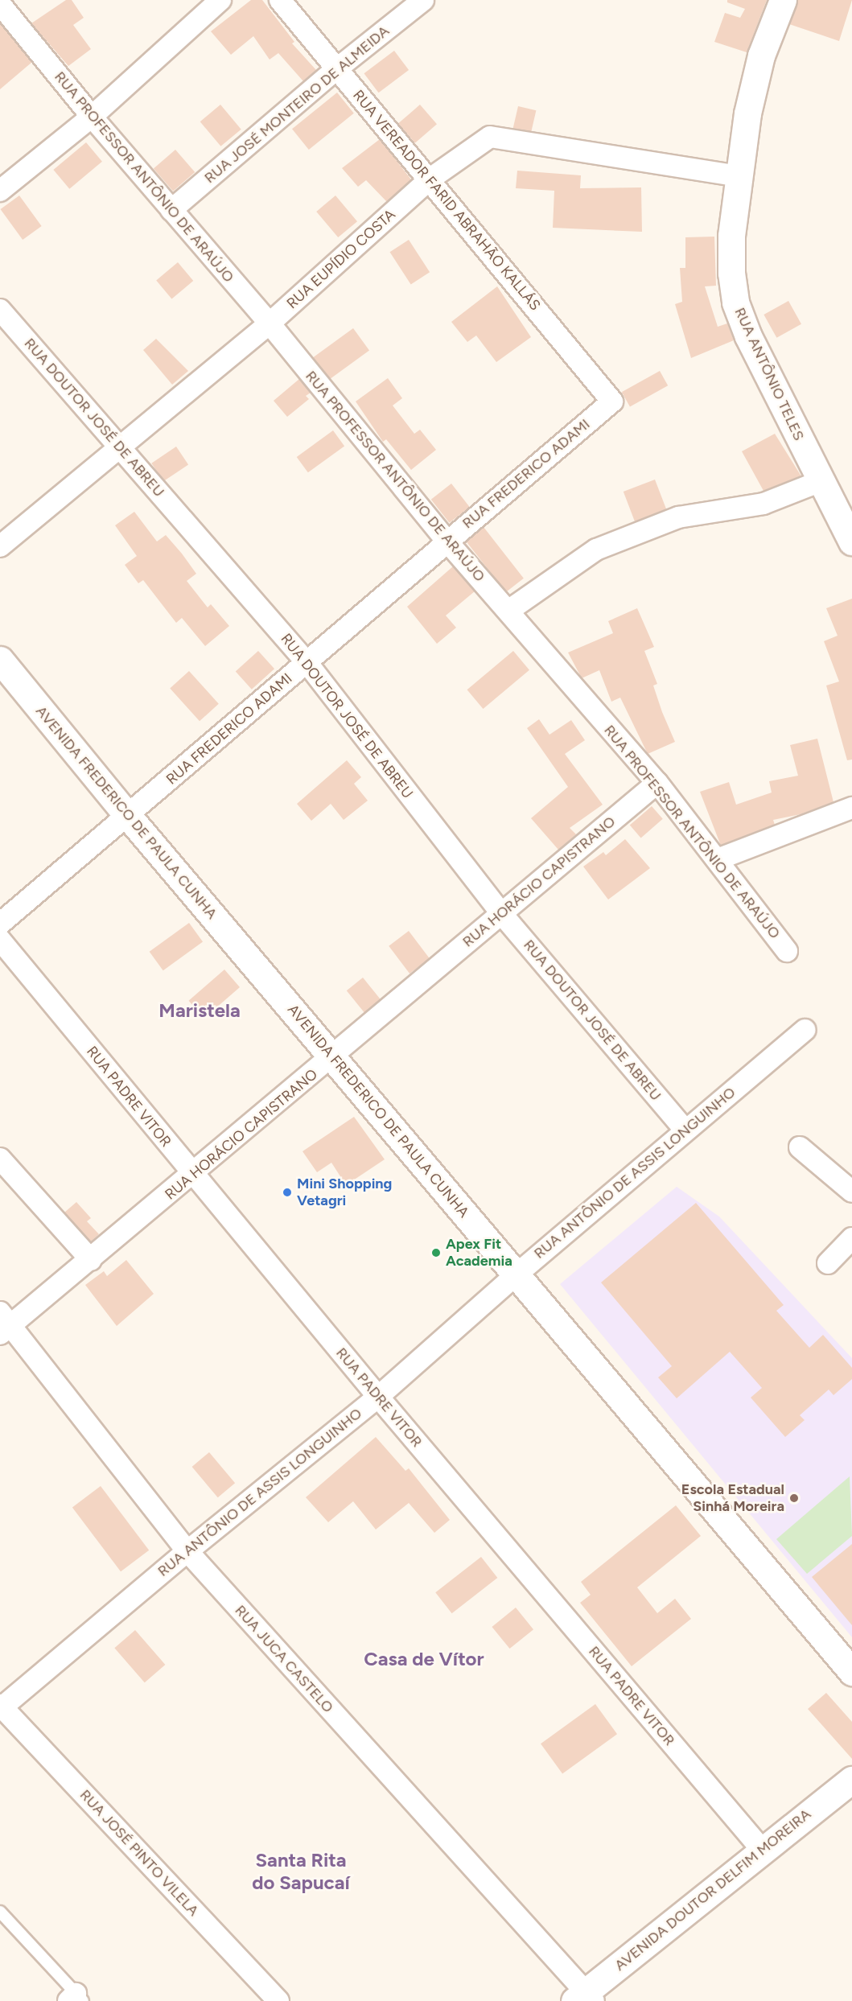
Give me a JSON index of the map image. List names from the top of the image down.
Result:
{
  "streets": {
    "main road": ["RUA ANTÔNIO TELES", "AVENIDA FREDERICO DE PAULA CUNHA", "AVENIDA DOUTOR DELFIM MOREIRA"],
    "street": [
      "RUA JOSÉ MONTEIRO DE ALMEIDA",
      "RUA PROFESSOR ANTÔNIO DE ARAÚJO",
      "RUA VEREADOR FARID ABRAHÃO KALLÁS",
      "RUA EUPÍDIO COSTA",
      "RUA DOUTOR JOSÉ DE ABREU",
      "RUA FREDERICO ADAMI",
      "RUA HORÁCIO CAPISTRANO",
      "RUA PADRE VITOR",
      "RUA ANTÔNIO DE ASSIS LONGUINHO",
      "RUA JUCA CASTELO",
      "RUA JOSÉ PINTO VILELA"
    ]
  },
  "crossings": [
    ["RUA JOSÉ MONTEIRO DE ALMEIDA", "RUA PROFESSOR ANTÔNIO DE ARAÚJO"],
    ["RUA JOSÉ MONTEIRO DE ALMEIDA", "RUA VEREADOR FARID ABRAHÃO KALLÁS"],
    ["RUA PROFESSOR ANTÔNIO DE ARAÚJO", "RUA EUPÍDIO COSTA"],
    ["RUA PROFESSOR ANTÔNIO DE ARAÚJO", "RUA FREDERICO ADAMI"],
    ["RUA PROFESSOR ANTÔNIO DE ARAÚJO", "RUA HORÁCIO CAPISTRANO"],
    ["RUA VEREADOR FARID ABRAHÃO KALLÁS", "RUA EUPÍDIO COSTA"],
    ["RUA VEREADOR FARID ABRAHÃO KALLÁS", "RUA FREDERICO ADAMI"],
    ["RUA EUPÍDIO COSTA", "RUA ANTÔNIO TELES"],
    ["RUA EUPÍDIO COSTA", "RUA DOUTOR JOSÉ DE ABREU"],
    ["RUA DOUTOR JOSÉ DE ABREU", "RUA FREDERICO ADAMI"],
    ["RUA DOUTOR JOSÉ DE ABREU", "RUA HORÁCIO CAPISTRANO"],
    ["RUA DOUTOR JOSÉ DE ABREU", "RUA ANTÔNIO DE ASSIS LONGUINHO"],
    ["RUA FREDERICO ADAMI", "AVENIDA FREDERICO DE PAULA CUNHA"],
    ["AVENIDA FREDERICO DE PAULA CUNHA", "RUA HORÁCIO CAPISTRANO"],
    ["AVENIDA FREDERICO DE PAULA CUNHA", "RUA ANTÔNIO DE ASSIS LONGUINHO"],
    ["RUA HORÁCIO CAPISTRANO", "RUA PADRE VITOR"],
    ["RUA HORÁCIO CAPISTRANO", "RUA JUCA CASTELO"],
    ["RUA PADRE VITOR", "RUA ANTÔNIO DE ASSIS LONGUINHO"],
    ["RUA PADRE VITOR", "AVENIDA DOUTOR DELFIM MOREIRA"],
    ["RUA ANTÔNIO DE ASSIS LONGUINHO", "RUA JUCA CASTELO"],
    ["RUA ANTÔNIO DE ASSIS LONGUINHO", "RUA JOSÉ PINTO VILELA"],
    ["RUA JUCA CASTELO", "AVENIDA DOUTOR DELFIM MOREIRA"]
  ],
  "districts": ["Maristela", "Casa de Vítor", "Santa Rita do Sapucaí"],
  "places": ["Mini Shopping Vetagri", "Apex Fit Academia", "Escola Estadual Sinhá Moreira"]
}
